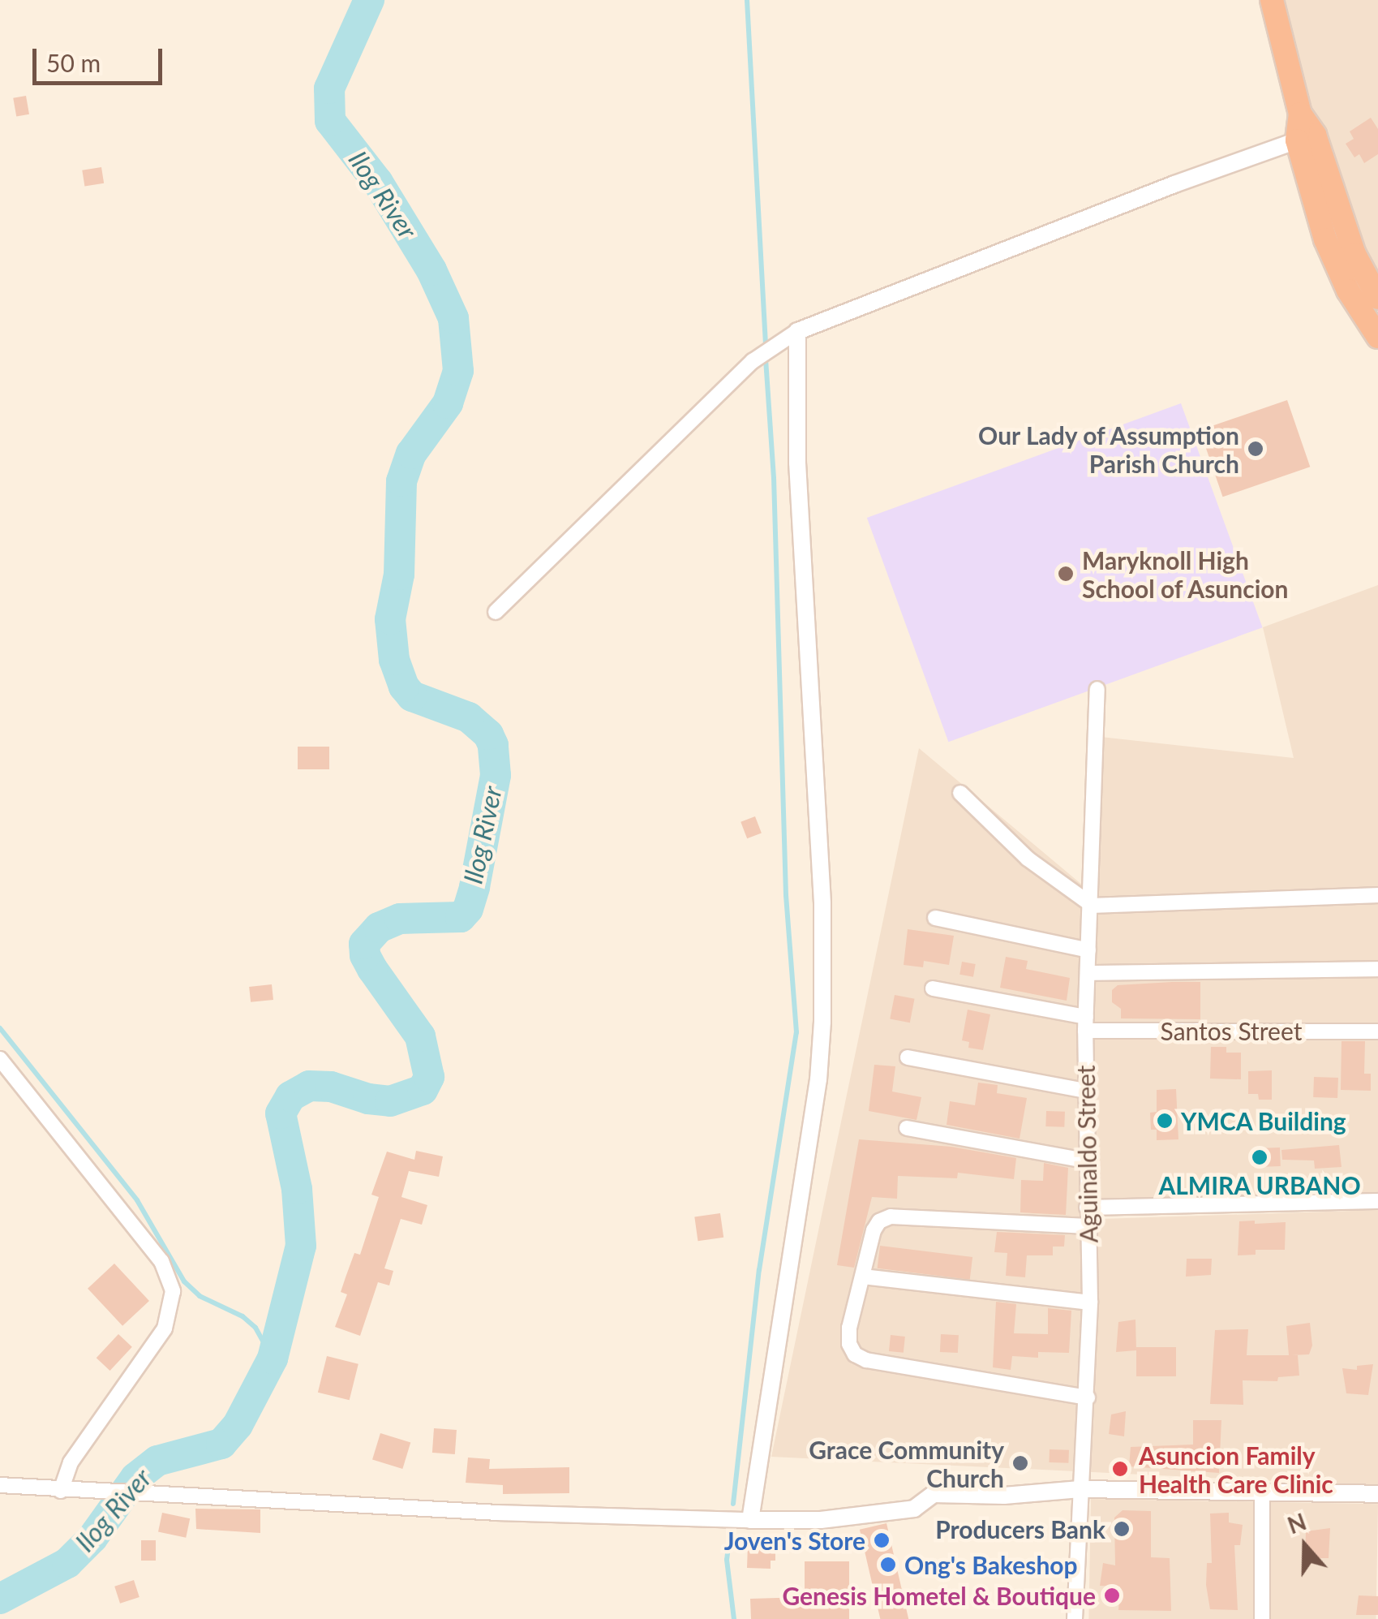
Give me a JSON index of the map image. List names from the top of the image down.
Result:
{
  "streets": {
    "street": ["Santos Street", "Aguinaldo Street"]
  },
  "crossings": [
    ["Santos Street", "Aguinaldo Street"]
  ],
  "water": ["Ilog River"],
  "places": [
    "Our Lady of Assumption Parish Church",
    "Maryknoll High School of Asuncion",
    "YMCA Building",
    "ALMIRA URBANO",
    "Grace Community Church",
    "Asuncion Family Health Care Clinic",
    "Producers Bank",
    "Joven's Store",
    "Ong's Bakeshop",
    "Genesis Hometel & Boutique"
  ],
  "scale_bar": "50 m",
  "north": "top"
}
